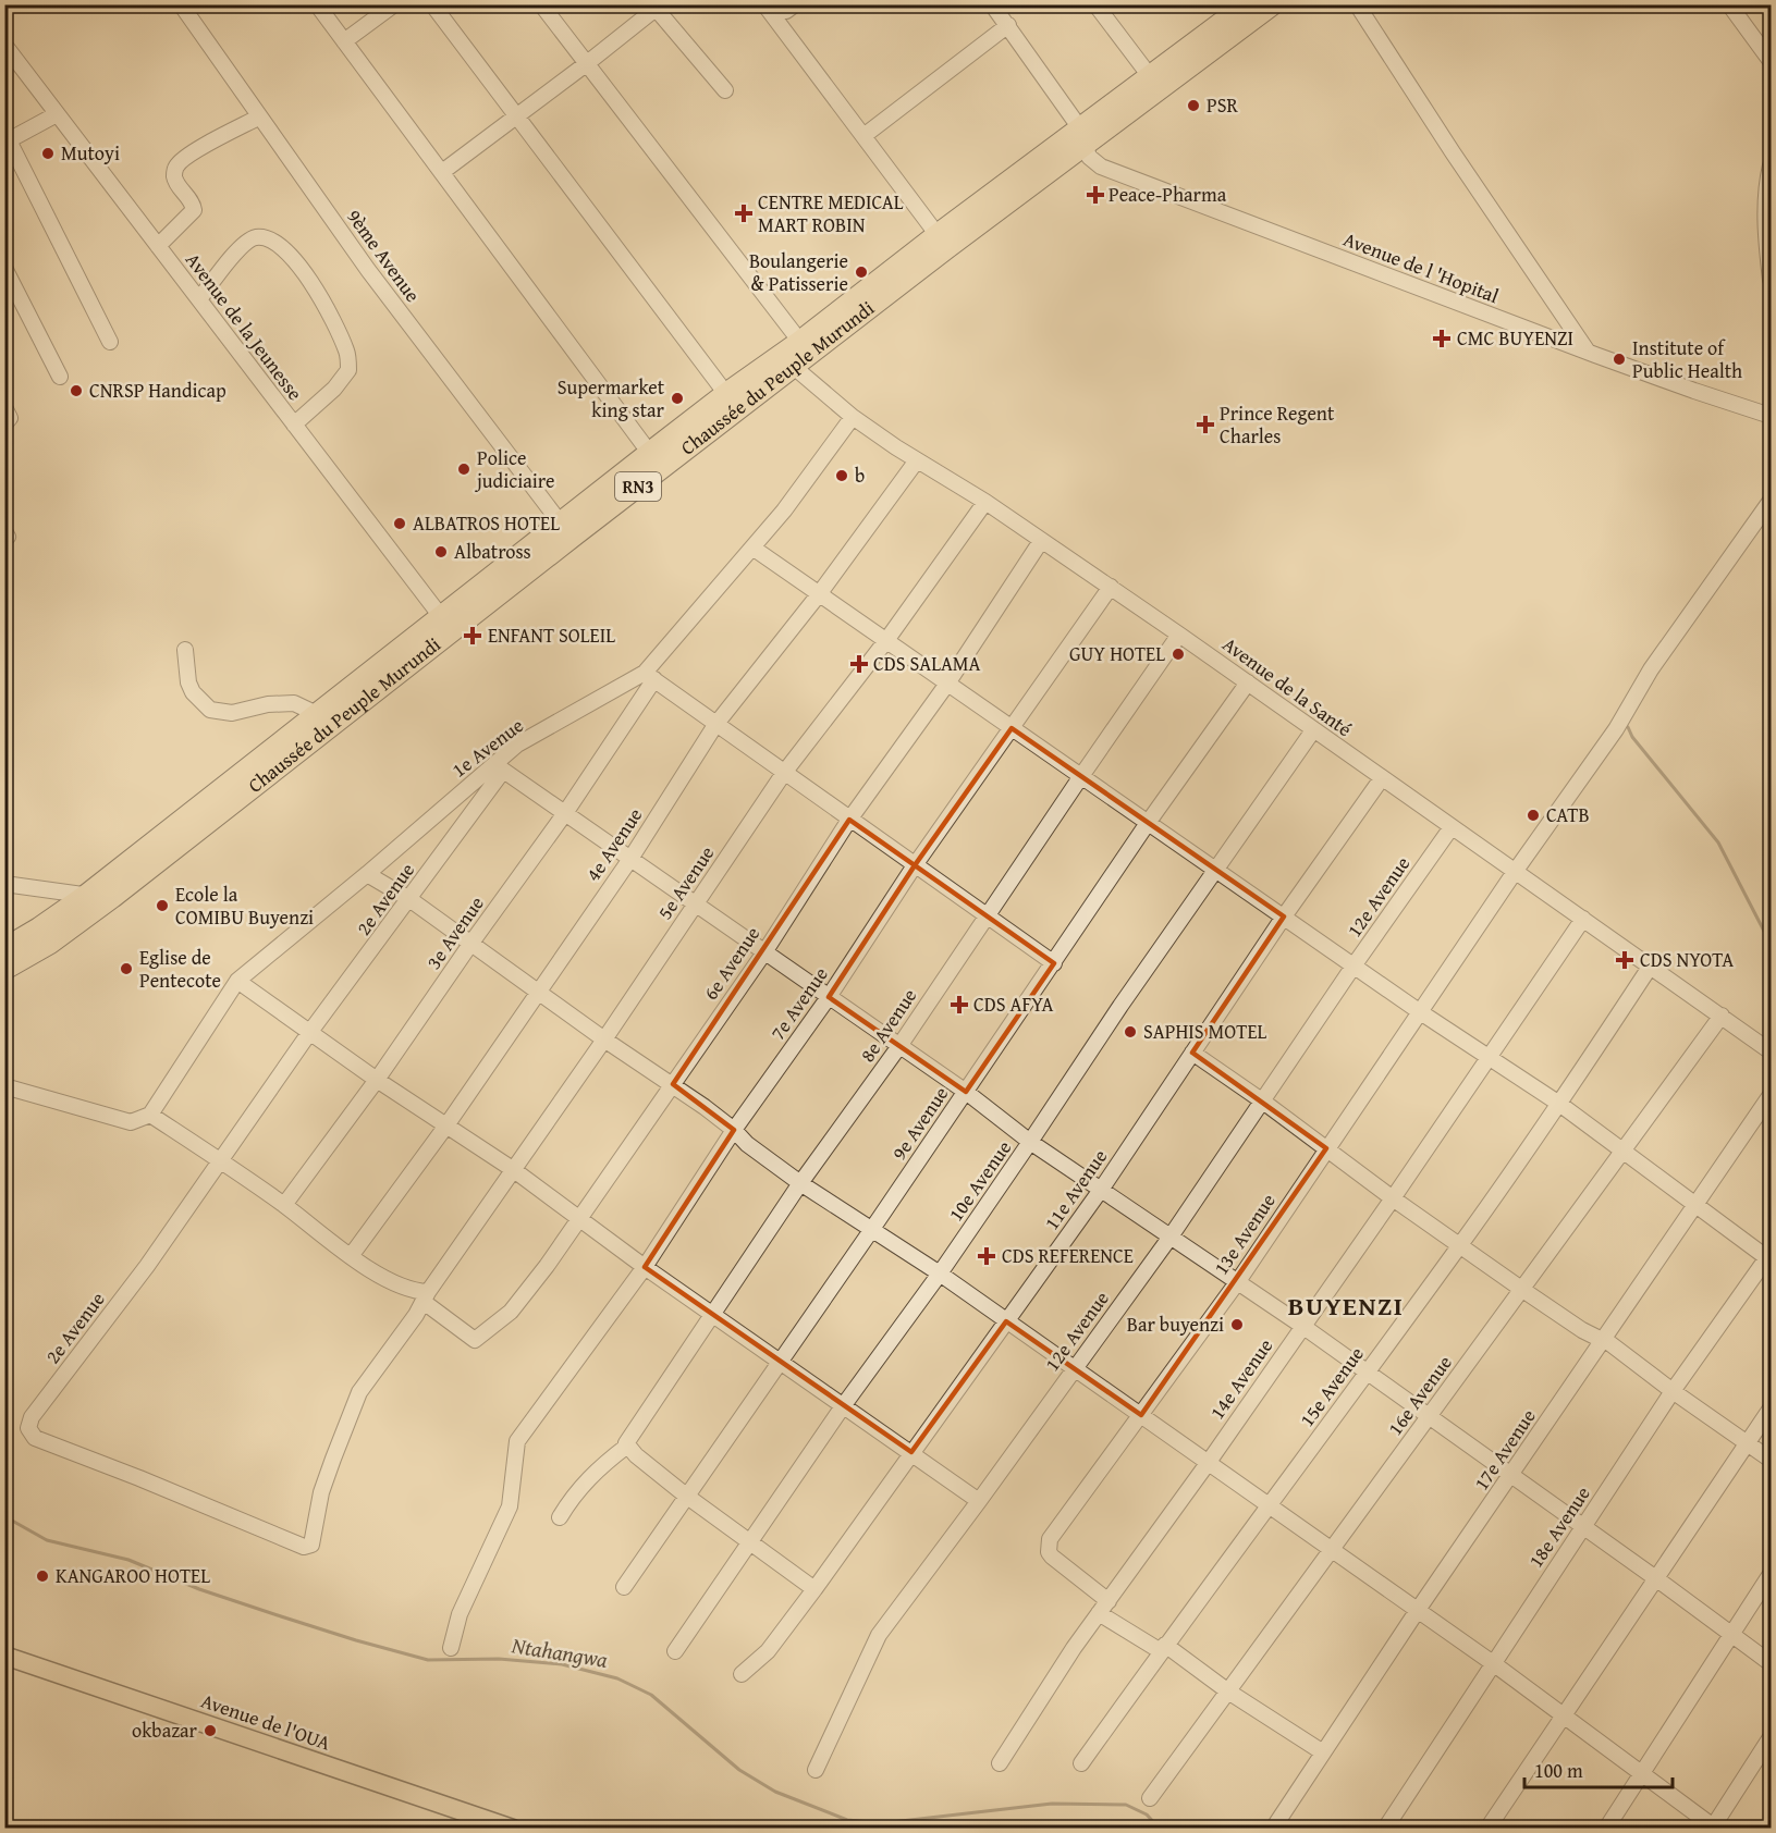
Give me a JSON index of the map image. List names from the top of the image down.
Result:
{
  "streets": {
    "highway": ["Chaussée du Peuple Murundi", "RN3"],
    "main road": ["Avenue de l'OUA"],
    "street": [
      "9ème Avenue",
      "Avenue de l 'Hopital",
      "Avenue de la Jeunesse",
      "Avenue de la Santé",
      "1e Avenue",
      "4e Avenue",
      "5e Avenue",
      "12e Avenue",
      "2e Avenue",
      "3e Avenue",
      "6e Avenue",
      "7e Avenue",
      "8e Avenue",
      "9e Avenue",
      "10e Avenue",
      "11e Avenue",
      "13e Avenue",
      "14e Avenue",
      "15e Avenue",
      "16e Avenue",
      "17e Avenue",
      "18e Avenue"
    ]
  },
  "crossings": [
    ["9ème Avenue", "Chaussée du Peuple Murundi"],
    ["Avenue de l 'Hopital", "Chaussée du Peuple Murundi"],
    ["Avenue de la Jeunesse", "Chaussée du Peuple Murundi"],
    ["Chaussée du Peuple Murundi", "Avenue de la Santé"],
    ["Avenue de la Santé", "1e Avenue"],
    ["Avenue de la Santé", "4e Avenue"],
    ["Avenue de la Santé", "5e Avenue"],
    ["Avenue de la Santé", "12e Avenue"],
    ["Avenue de la Santé", "6e Avenue"],
    ["Avenue de la Santé", "7e Avenue"],
    ["Avenue de la Santé", "8e Avenue"],
    ["Avenue de la Santé", "9e Avenue"],
    ["Avenue de la Santé", "10e Avenue"],
    ["Avenue de la Santé", "11e Avenue"],
    ["Avenue de la Santé", "13e Avenue"],
    ["Avenue de la Santé", "14e Avenue"],
    ["Avenue de la Santé", "15e Avenue"],
    ["Avenue de la Santé", "16e Avenue"],
    ["1e Avenue", "2e Avenue"],
    ["1e Avenue", "3e Avenue"],
    ["5e Avenue", "2e Avenue"],
    ["5e Avenue", "6e Avenue"],
    ["2e Avenue", "6e Avenue"],
    ["13e Avenue", "14e Avenue"]
  ],
  "districts": ["BUYENZI"],
  "water": ["Ntahangwa"],
  "places": {
    "other": [
      "PSR",
      "Mutoyi",
      "Boulangerie & Patisserie",
      "Institute of Public Health",
      "CNRSP Handicap",
      "Supermarket king star",
      "Police judiciaire",
      "b",
      "ALBATROS HOTEL",
      "Albatross",
      "GUY HOTEL",
      "CATB",
      "Ecole la COMIBU Buyenzi",
      "Eglise de Pentecote",
      "SAPHIS MOTEL",
      "Bar buyenzi",
      "KANGAROO HOTEL",
      "okbazar"
    ],
    "health": [
      "Peace-Pharma",
      "CENTRE MEDICAL MART ROBIN",
      "CMC BUYENZI",
      "Prince Regent Charles",
      "ENFANT SOLEIL",
      "CDS SALAMA",
      "CDS NYOTA",
      "CDS AFYA",
      "CDS REFERENCE"
    ]
  },
  "scale_bar": "100 m"
}
